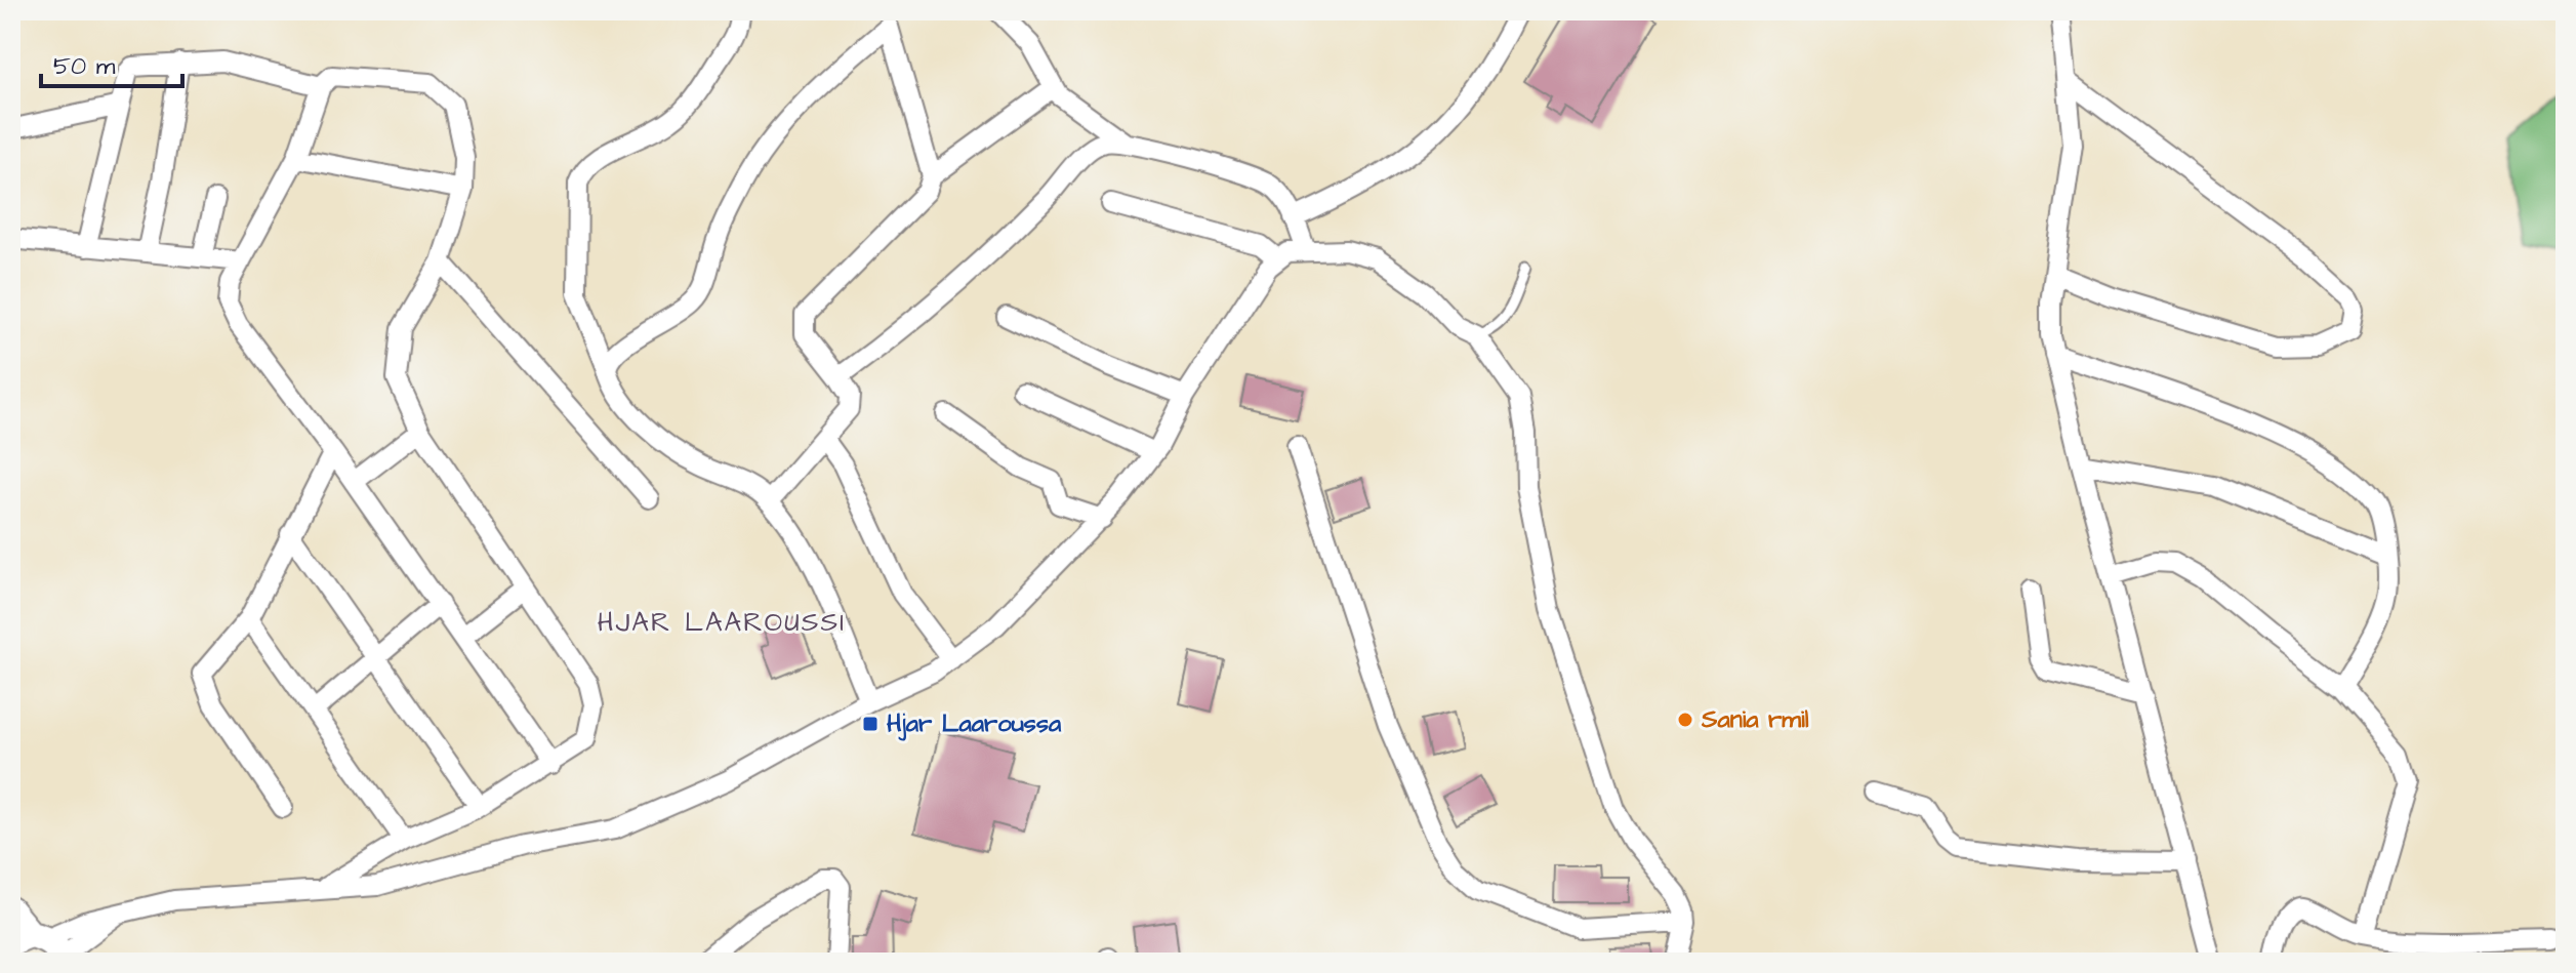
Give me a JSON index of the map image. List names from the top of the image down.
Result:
{
  "districts": ["HJAR LAAROUSSI"],
  "places": {
    "other": ["Sania rmil"],
    "transit": ["Hjar Laaroussa"]
  },
  "scale_bar": "50 m"
}
